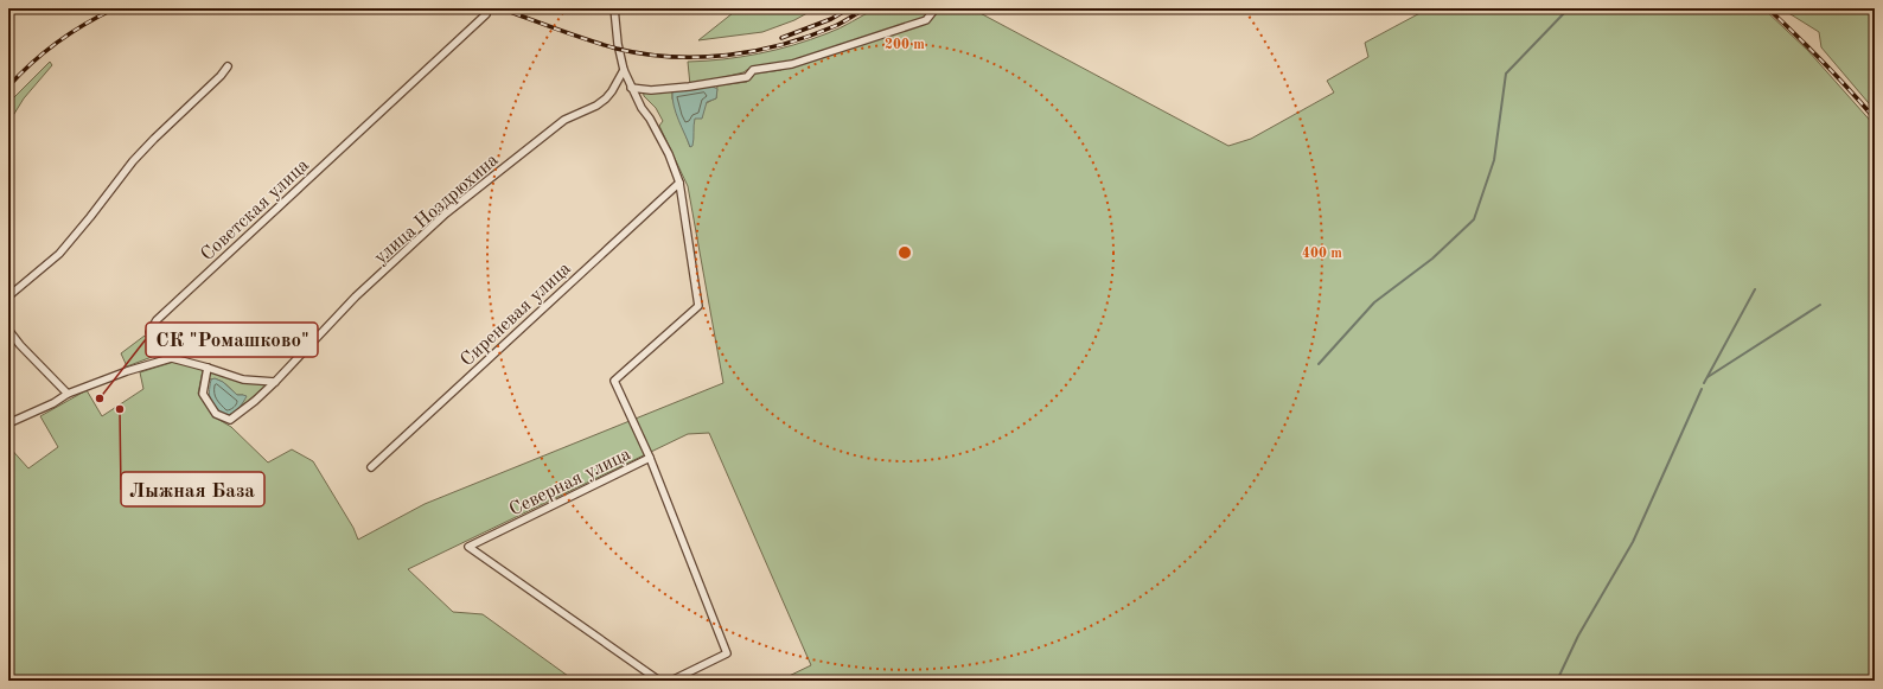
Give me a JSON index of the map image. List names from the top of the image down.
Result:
{
  "streets": {
    "street": [
      "улица Ноздрюхина",
      "Советская улица",
      "Сиреневая улица",
      "Северная улица"
    ]
  },
  "crossings": [
    ["улица Ноздрюхина", "Советская улица"]
  ],
  "places": ["СК \"Ромашково\"", "Лыжная База"],
  "rings": ["200 m", "400 m"]
}
